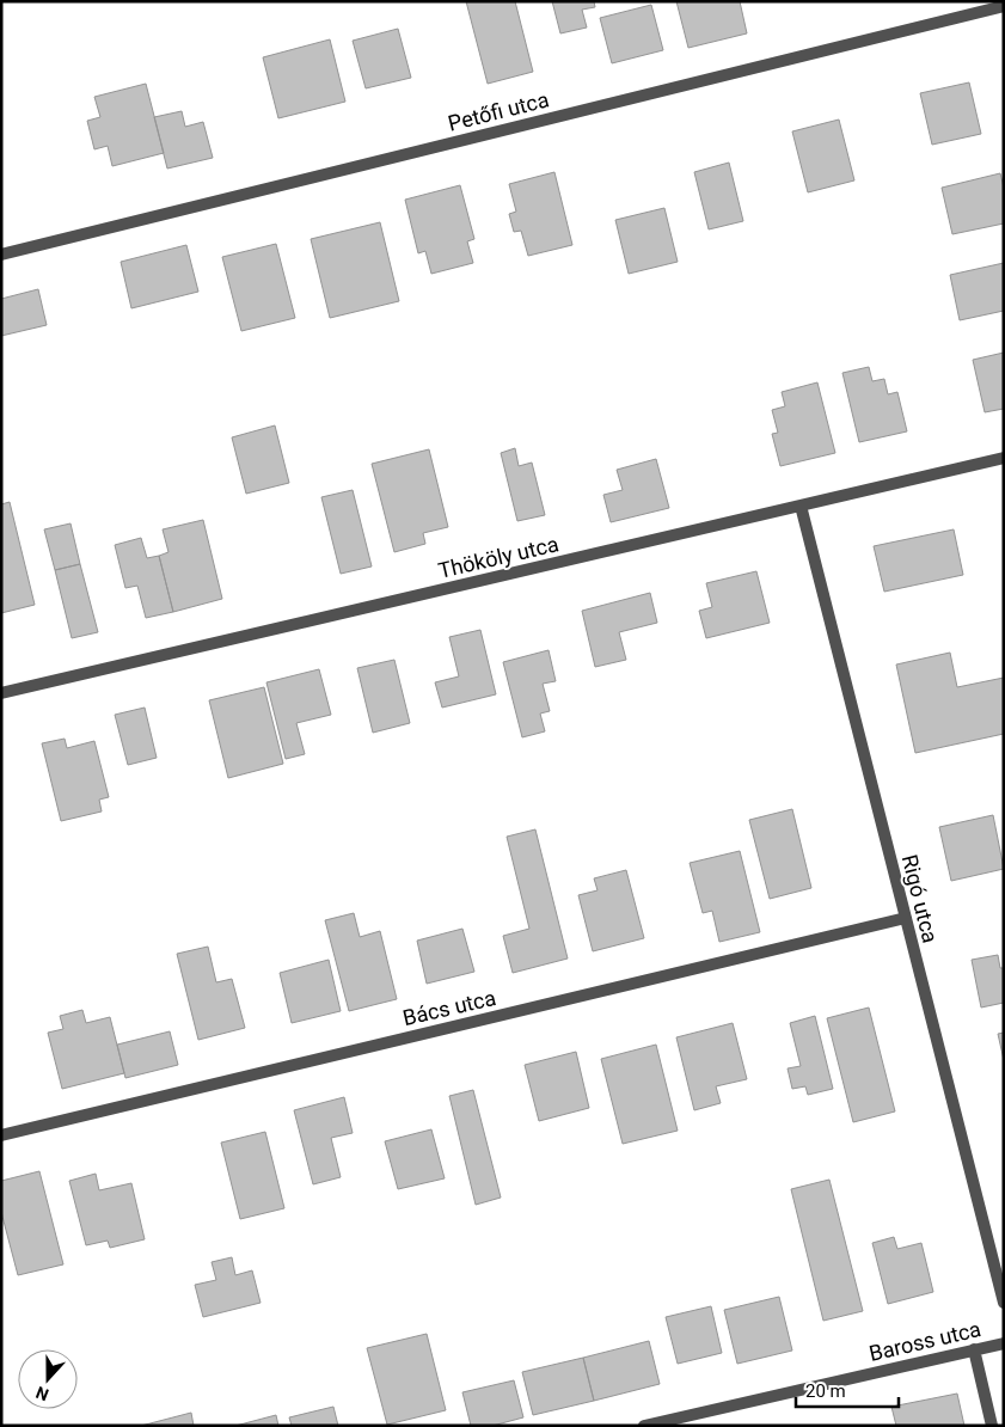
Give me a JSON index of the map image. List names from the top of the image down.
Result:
{
  "streets": {
    "street": [
      "Petőfi utca",
      "Thököly utca",
      "Rigó utca",
      "Bács utca",
      "Baross utca"
    ]
  },
  "crossings": [
    ["Thököly utca", "Rigó utca"],
    ["Rigó utca", "Bács utca"]
  ],
  "scale_bar": "20 m",
  "north": "bottom"
}
